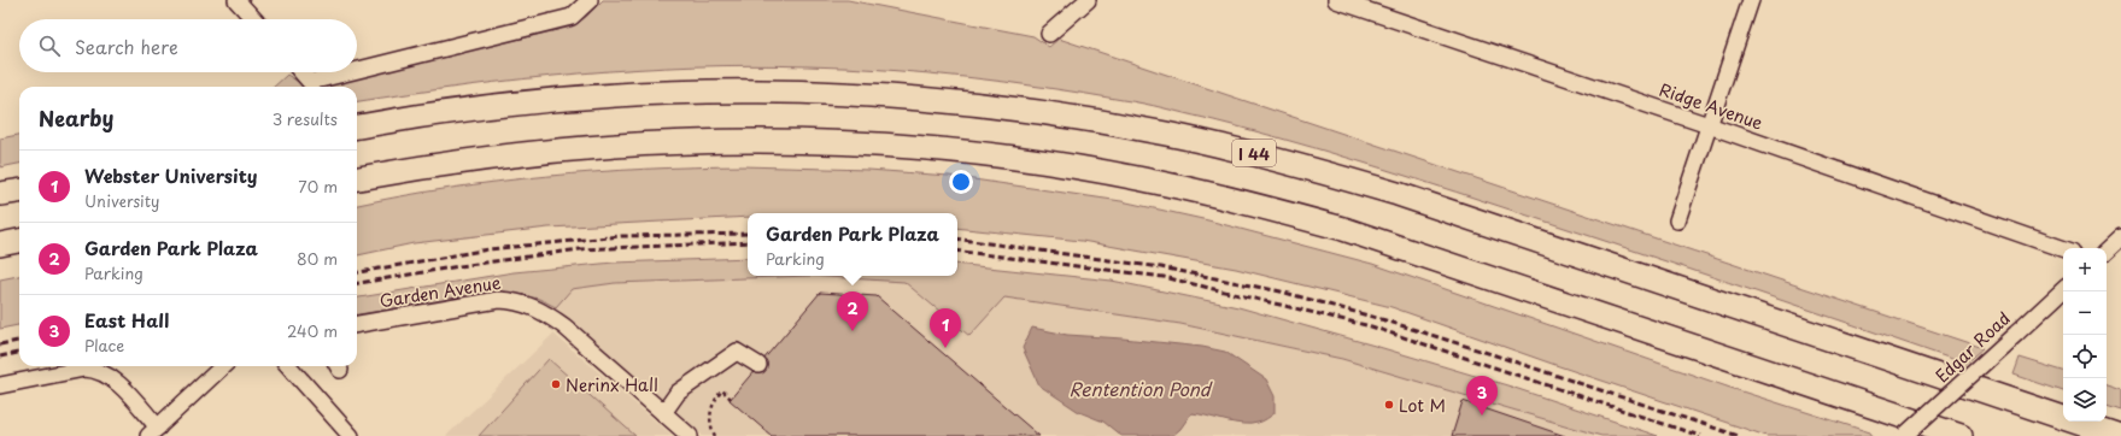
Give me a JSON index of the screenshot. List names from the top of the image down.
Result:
{
  "streets": {
    "highway": ["I 44"],
    "street": ["Ridge Avenue", "Garden Avenue", "Edgar Road"]
  },
  "water": ["Rentention Pond"],
  "places": ["Nerinx Hall", "Lot M"],
  "page": {
    "search": "Search here",
    "heading": ["Nearby", "3 results"],
    "list": [
      {
        "mark": "1",
        "name": "Webster University",
        "note": "University",
        "value": "70 m"
      },
      {
        "mark": "2",
        "name": "Garden Park Plaza",
        "note": "Parking",
        "value": "80 m"
      },
      {
        "mark": "3",
        "name": "East Hall",
        "note": "Place",
        "value": "240 m"
      }
    ],
    "popup": ["Garden Park Plaza", "Parking"],
    "map_buttons": ["+", "−"],
    "pins": ["2", "1", "3"]
  }
}
